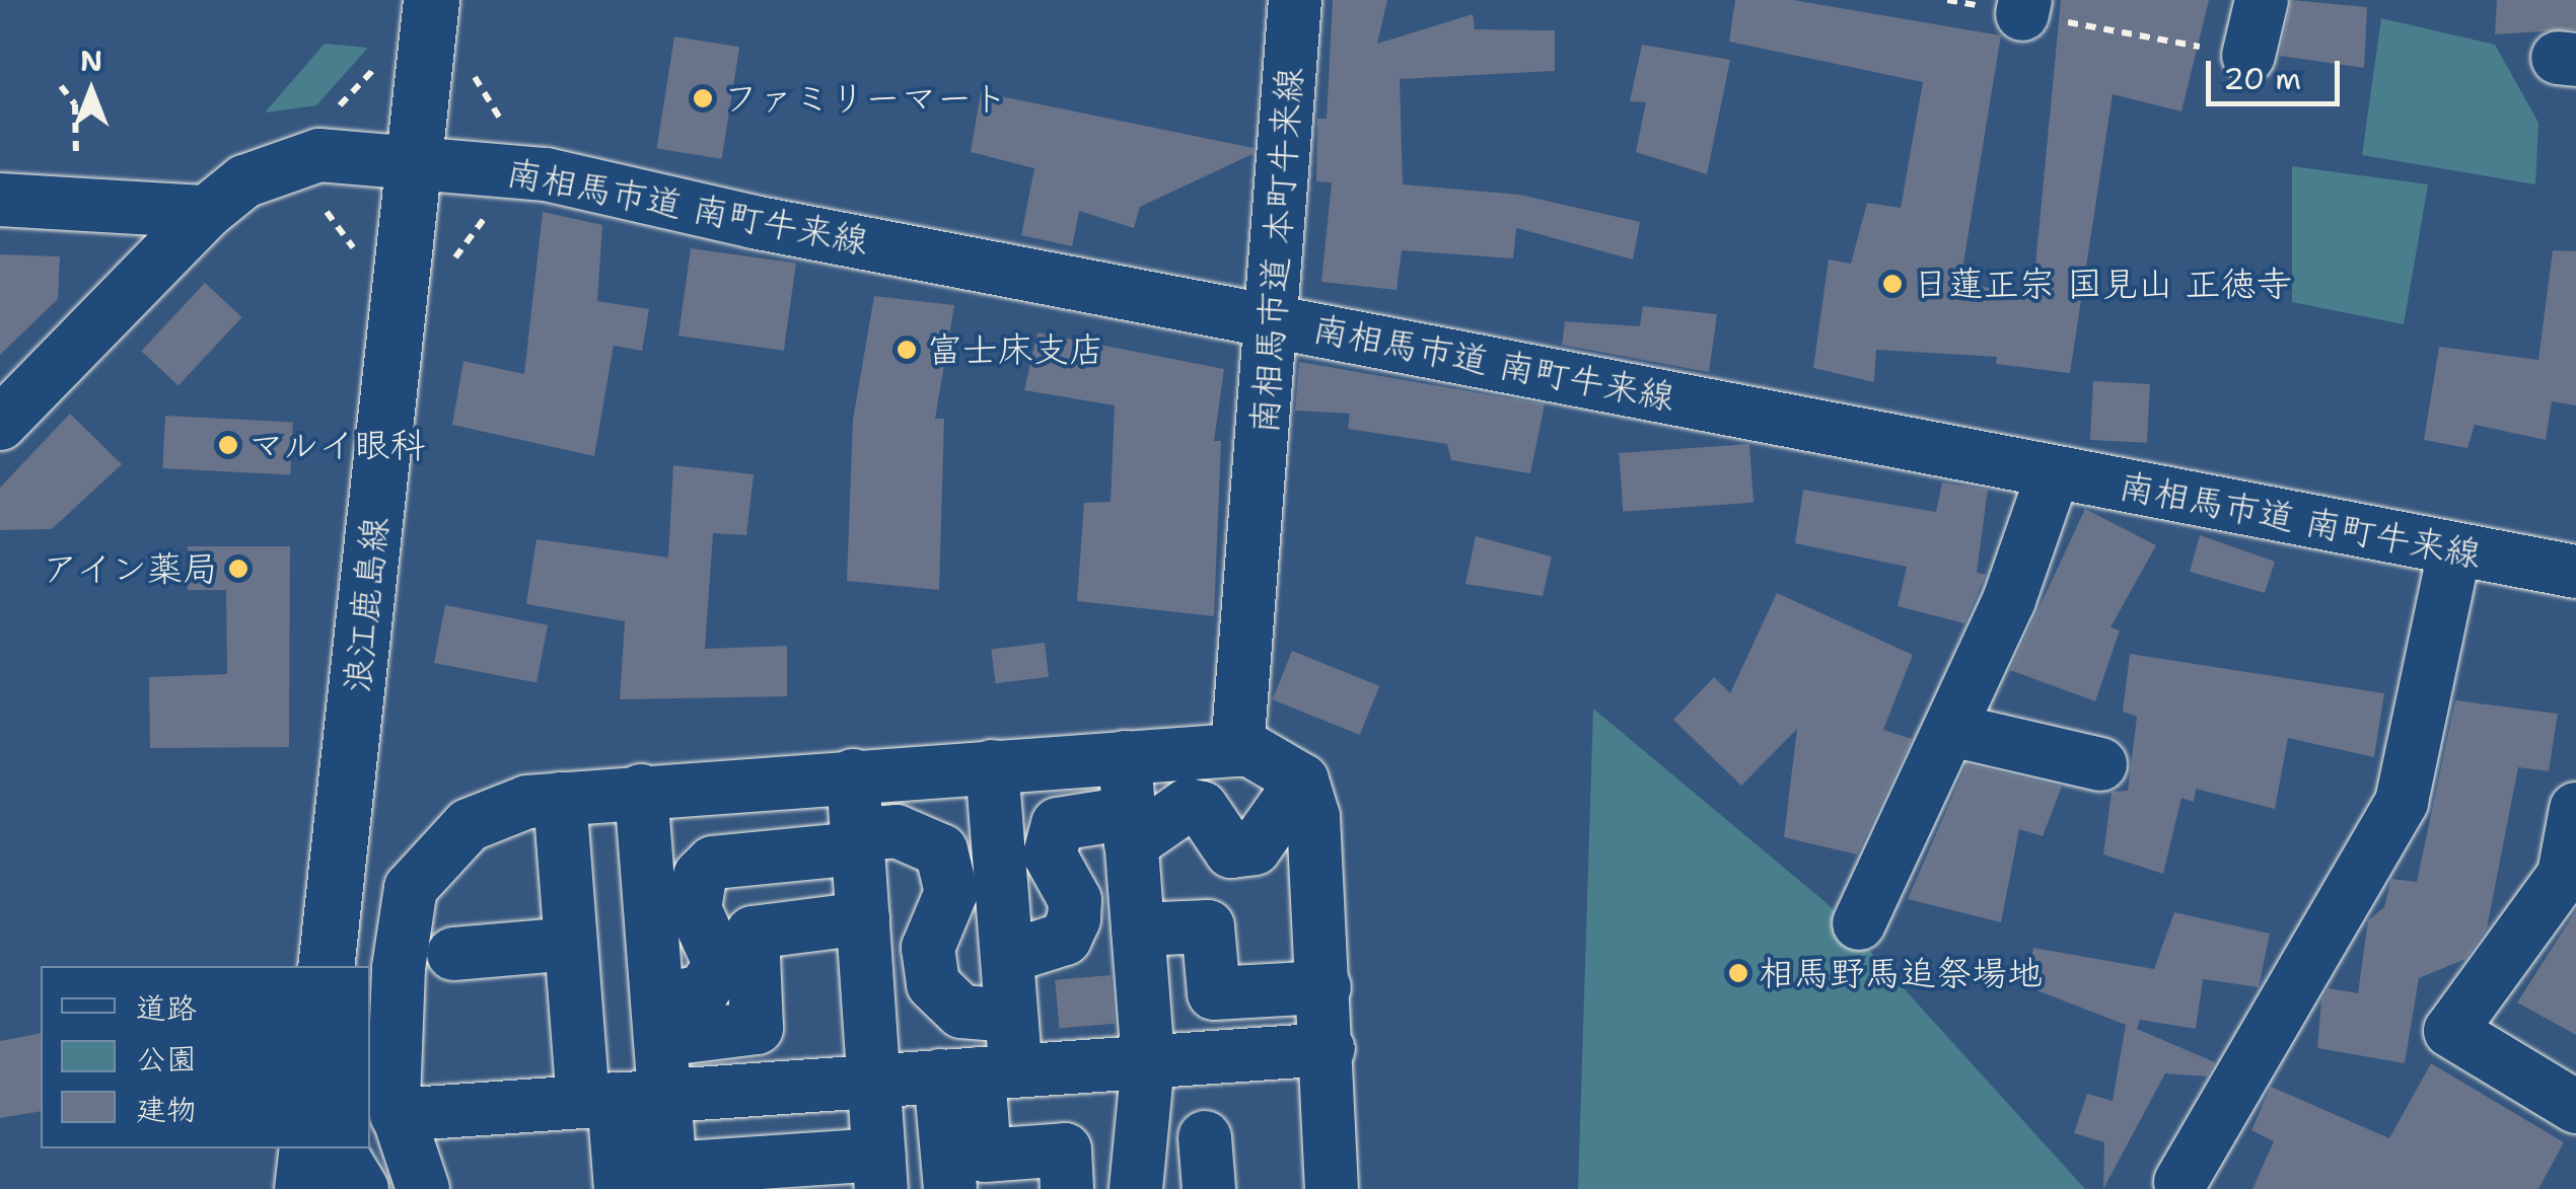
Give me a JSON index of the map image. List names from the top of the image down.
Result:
{
  "streets": {
    "main road": ["浪江鹿島線"],
    "street": ["南相馬市道 南町牛来線", "南相馬市道 本町牛来線"]
  },
  "crossings": [
    ["南相馬市道 南町牛来線", "南相馬市道 本町牛来線"],
    ["南相馬市道 南町牛来線", "浪江鹿島線"]
  ],
  "places": [
    "ファミリーマート",
    "日蓮正宗 国見山 正徳寺",
    "富士床支店",
    "マルイ眼科",
    "アイン薬局",
    "相馬野馬追祭場地"
  ],
  "legend": ["道路", "公園", "建物"],
  "scale_bar": "20 m",
  "north": "top"
}
